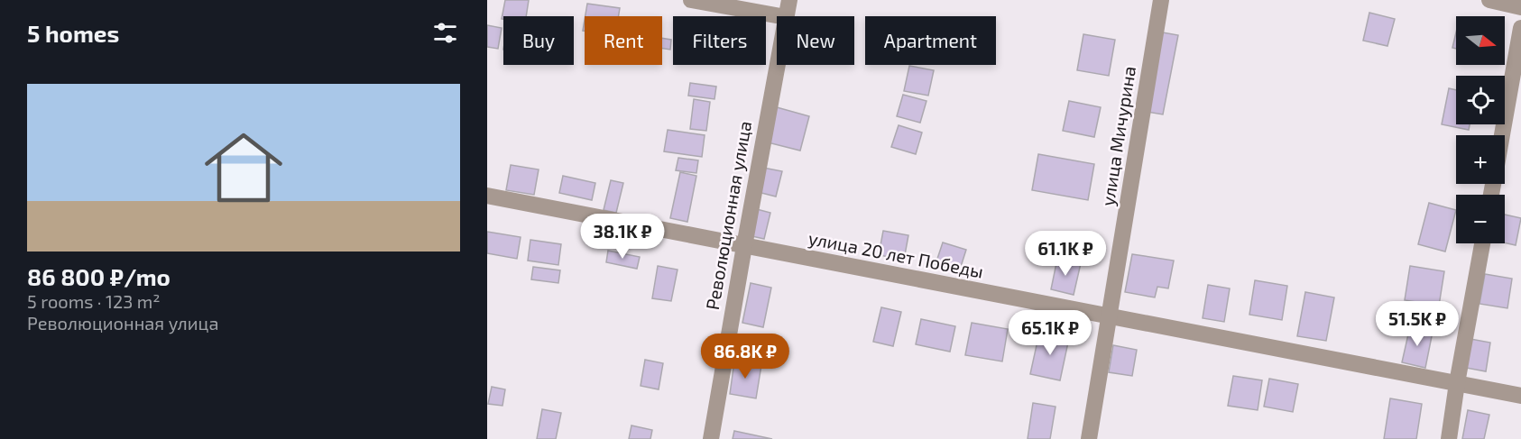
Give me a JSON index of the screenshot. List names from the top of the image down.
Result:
{
  "streets": {
    "street": ["улица Мичурина", "Революционная улица", "улица 20 лет Победы"]
  },
  "crossings": [
    ["улица Мичурина", "улица 20 лет Победы"],
    ["Революционная улица", "улица 20 лет Победы"]
  ],
  "north": "right",
  "page": {
    "heading": "5 homes",
    "map_buttons": ["+", "−"],
    "chip": [
      "Buy",
      "Rent",
      "Filters",
      "New",
      "Apartment"
    ],
    "list": [
      {
        "name": "86 800 ₽/mo",
        "note": "5 rooms · 123 m² · Революционная улица"
      }
    ],
    "price": [
      "38.1K ₽",
      "61.1K ₽",
      "51.5K ₽",
      "65.1K ₽",
      "86.8K ₽"
    ]
  }
}
